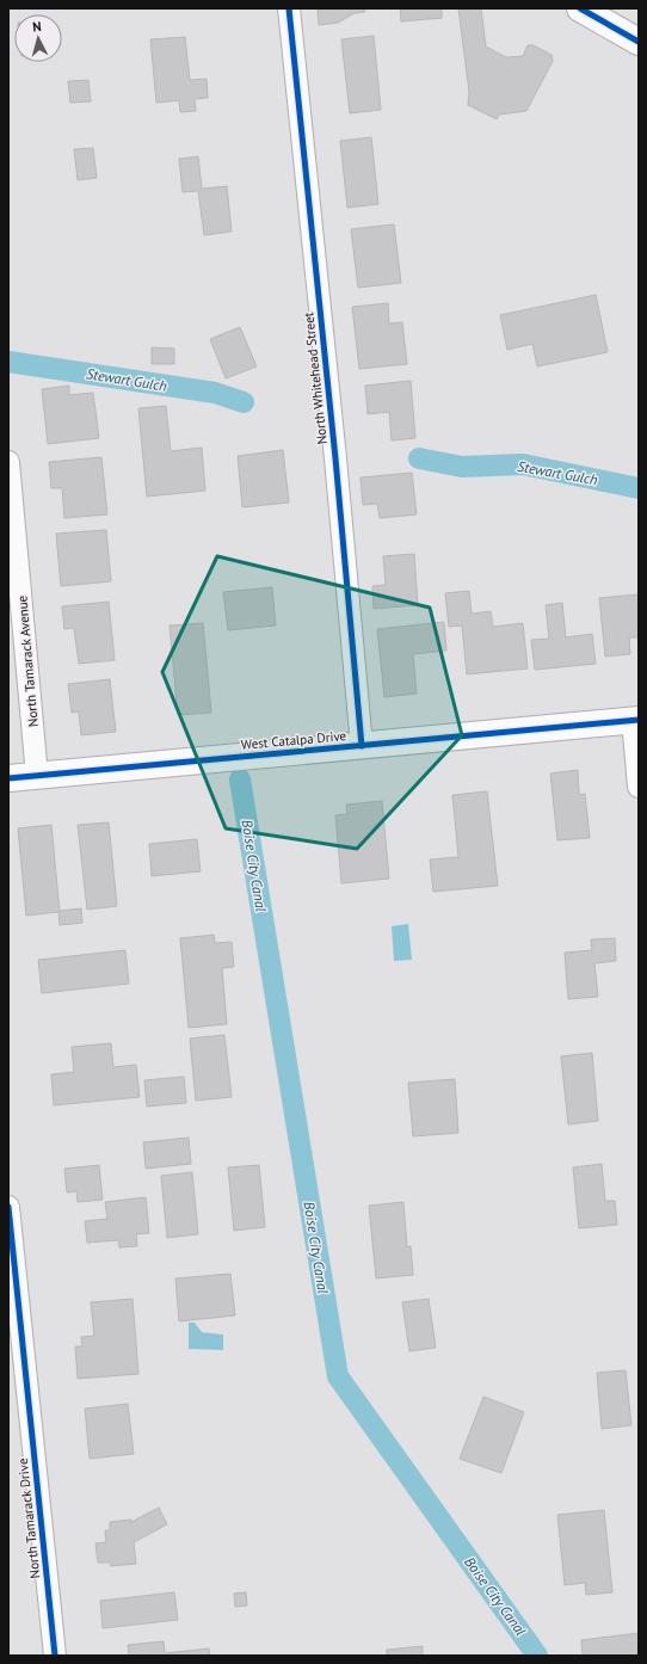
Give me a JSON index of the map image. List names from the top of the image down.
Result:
{
  "streets": {
    "street": [
      "North Whitehead Street",
      "North Tamarack Avenue",
      "West Catalpa Drive",
      "North Tamarack Drive"
    ]
  },
  "crossings": [
    ["North Whitehead Street", "West Catalpa Drive"],
    ["North Tamarack Avenue", "West Catalpa Drive"]
  ],
  "water": ["Stewart Gulch", "Boise City Canal"],
  "north": "top"
}
